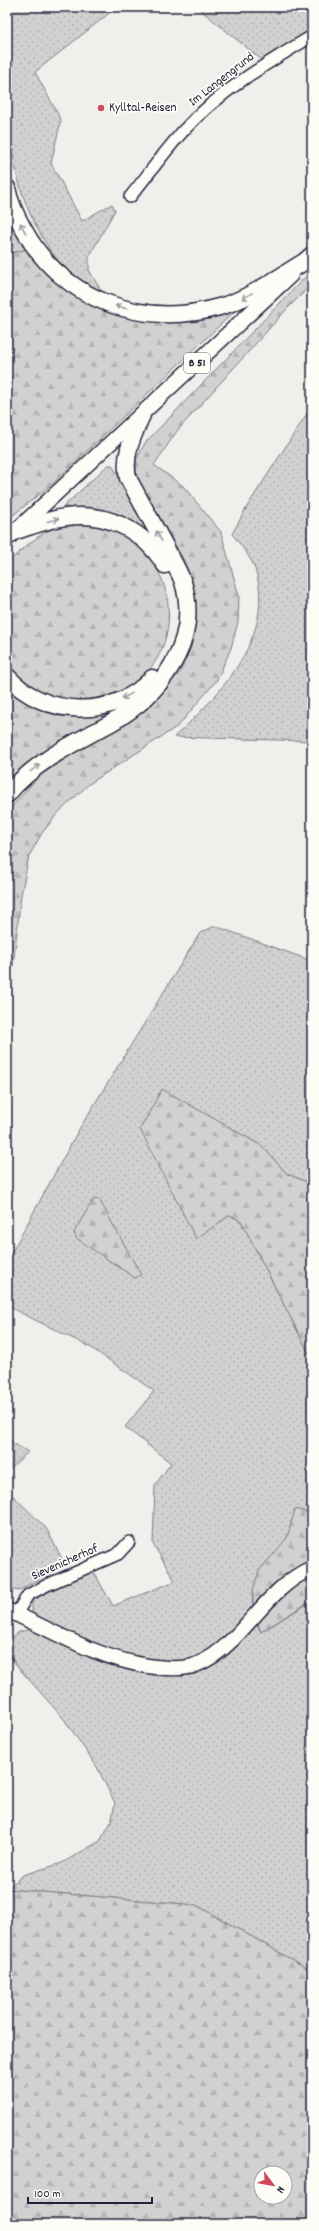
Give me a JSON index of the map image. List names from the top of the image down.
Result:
{
  "streets": {
    "main road": ["B 51"],
    "street": ["Im Langengrund", "Sievenicherhof"]
  },
  "places": ["Kylltal-Reisen"],
  "scale_bar": "100 m",
  "north": "bottom right"
}
